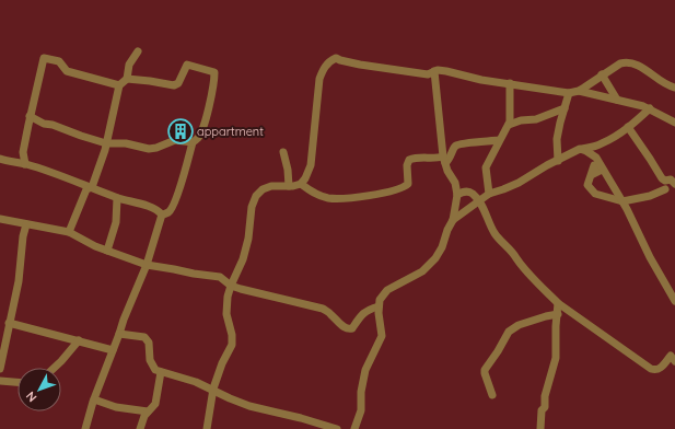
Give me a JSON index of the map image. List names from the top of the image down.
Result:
{
  "places": {
    "building": ["appartment"]
  },
  "north": "bottom left"
}
